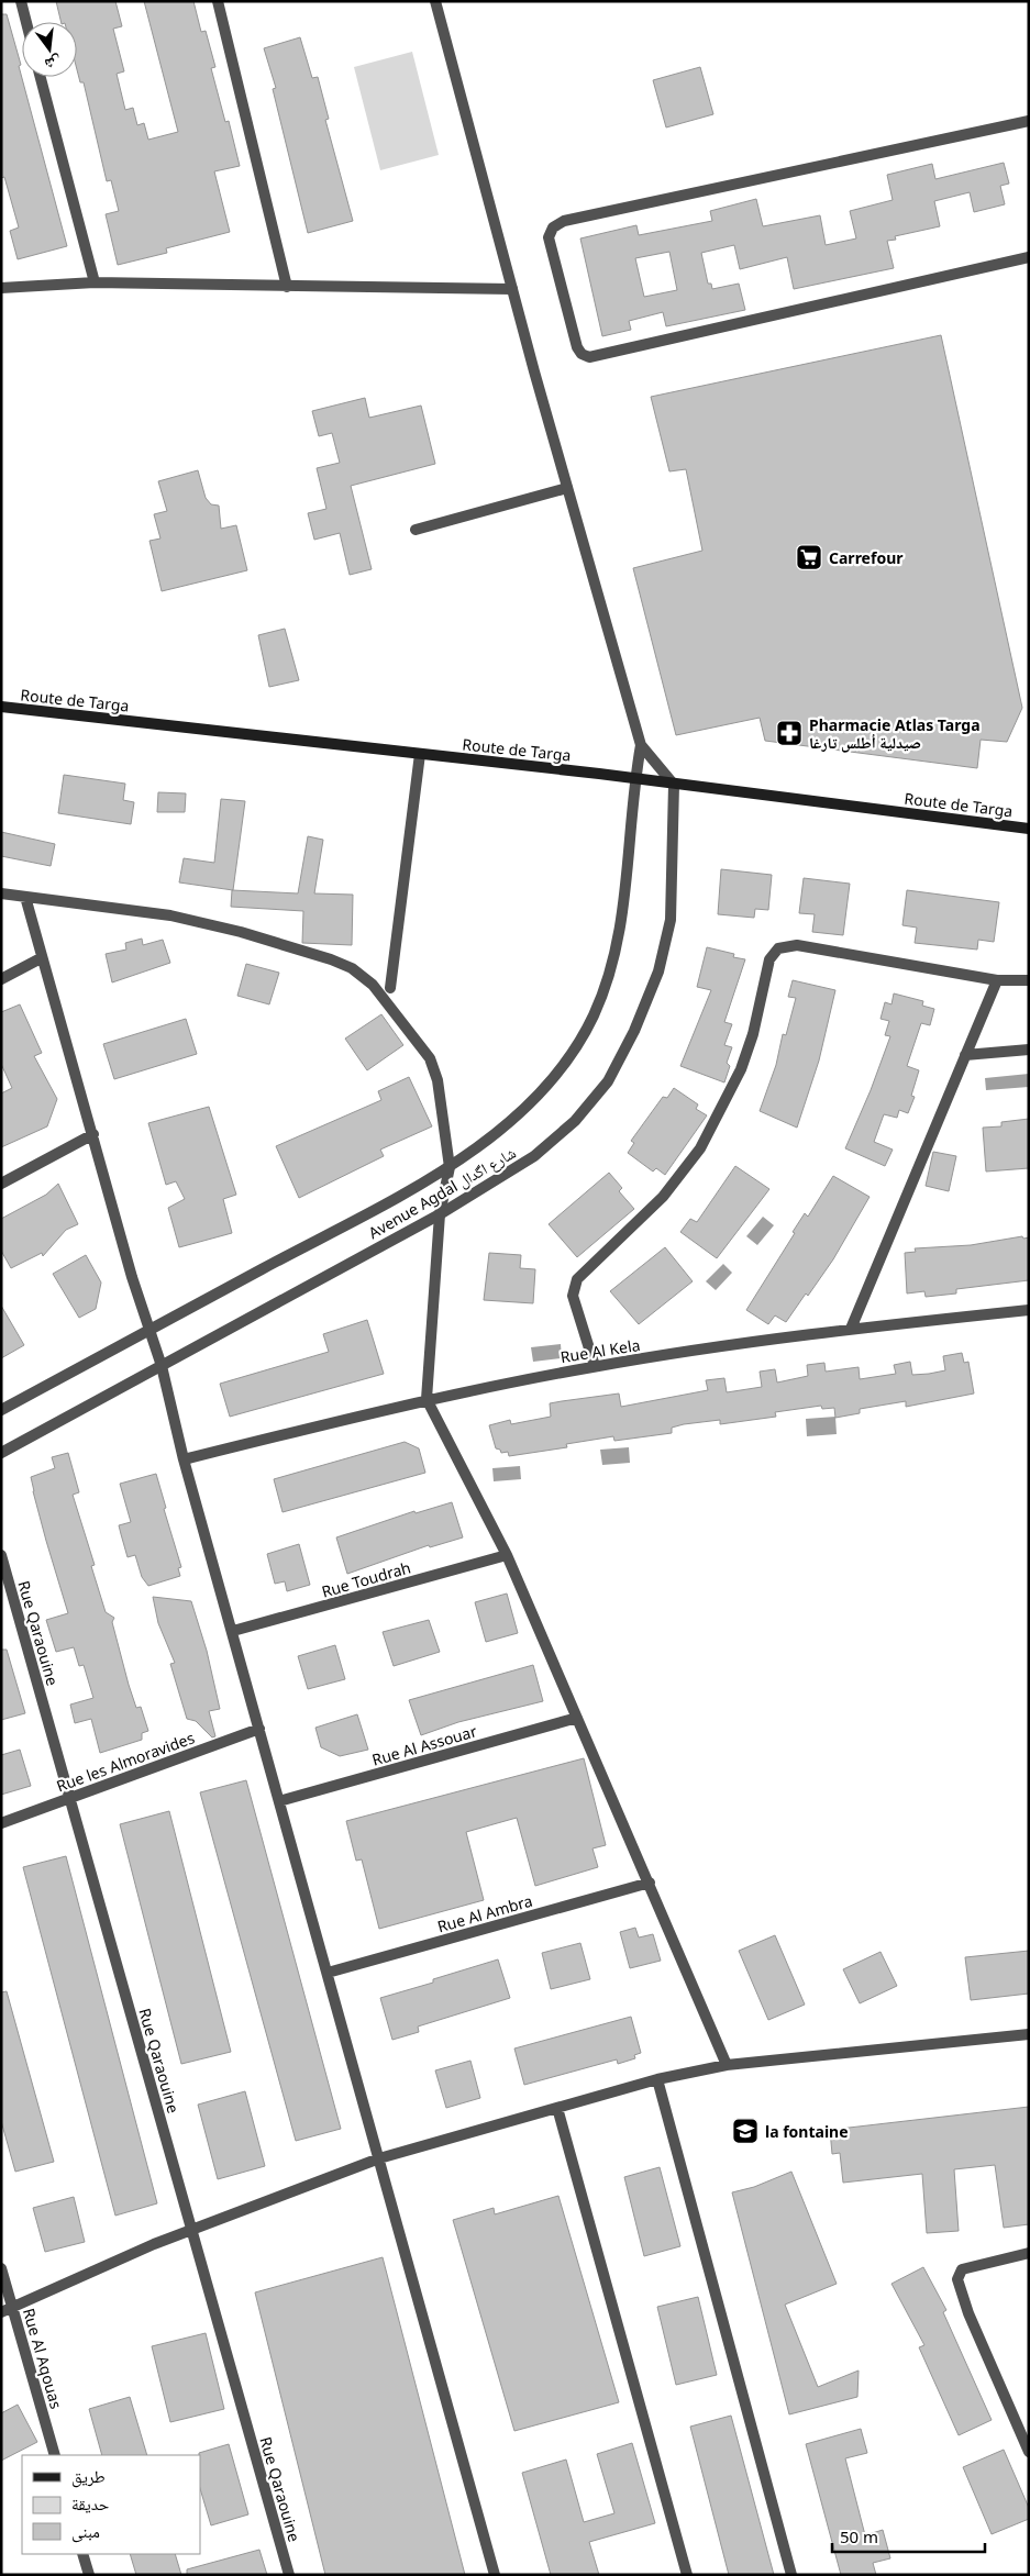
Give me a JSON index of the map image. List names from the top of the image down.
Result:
{
  "streets": {
    "main road": ["Route de Targa"],
    "street": [
      "Avenue Agdal شارع اگدال",
      "Rue Al Kela",
      "Rue Toudrah",
      "Rue Qaraouine",
      "Rue Al Assouar",
      "Rue les Almoravides",
      "Rue Al Ambra",
      "Rue Al Aqouas"
    ]
  },
  "crossings": [
    ["Route de Targa", "Avenue Agdal شارع اگدال"],
    ["Rue Qaraouine", "Rue les Almoravides"]
  ],
  "places": {
    "supermarket": ["Carrefour"],
    "pharmacy": ["Pharmacie Atlas Targa صيدلية أطلس تارغا"],
    "school or university": ["la fontaine"]
  },
  "legend": ["طريق", "حديقة", "مبنى"],
  "scale_bar": "50 m",
  "north": "bottom"
}
